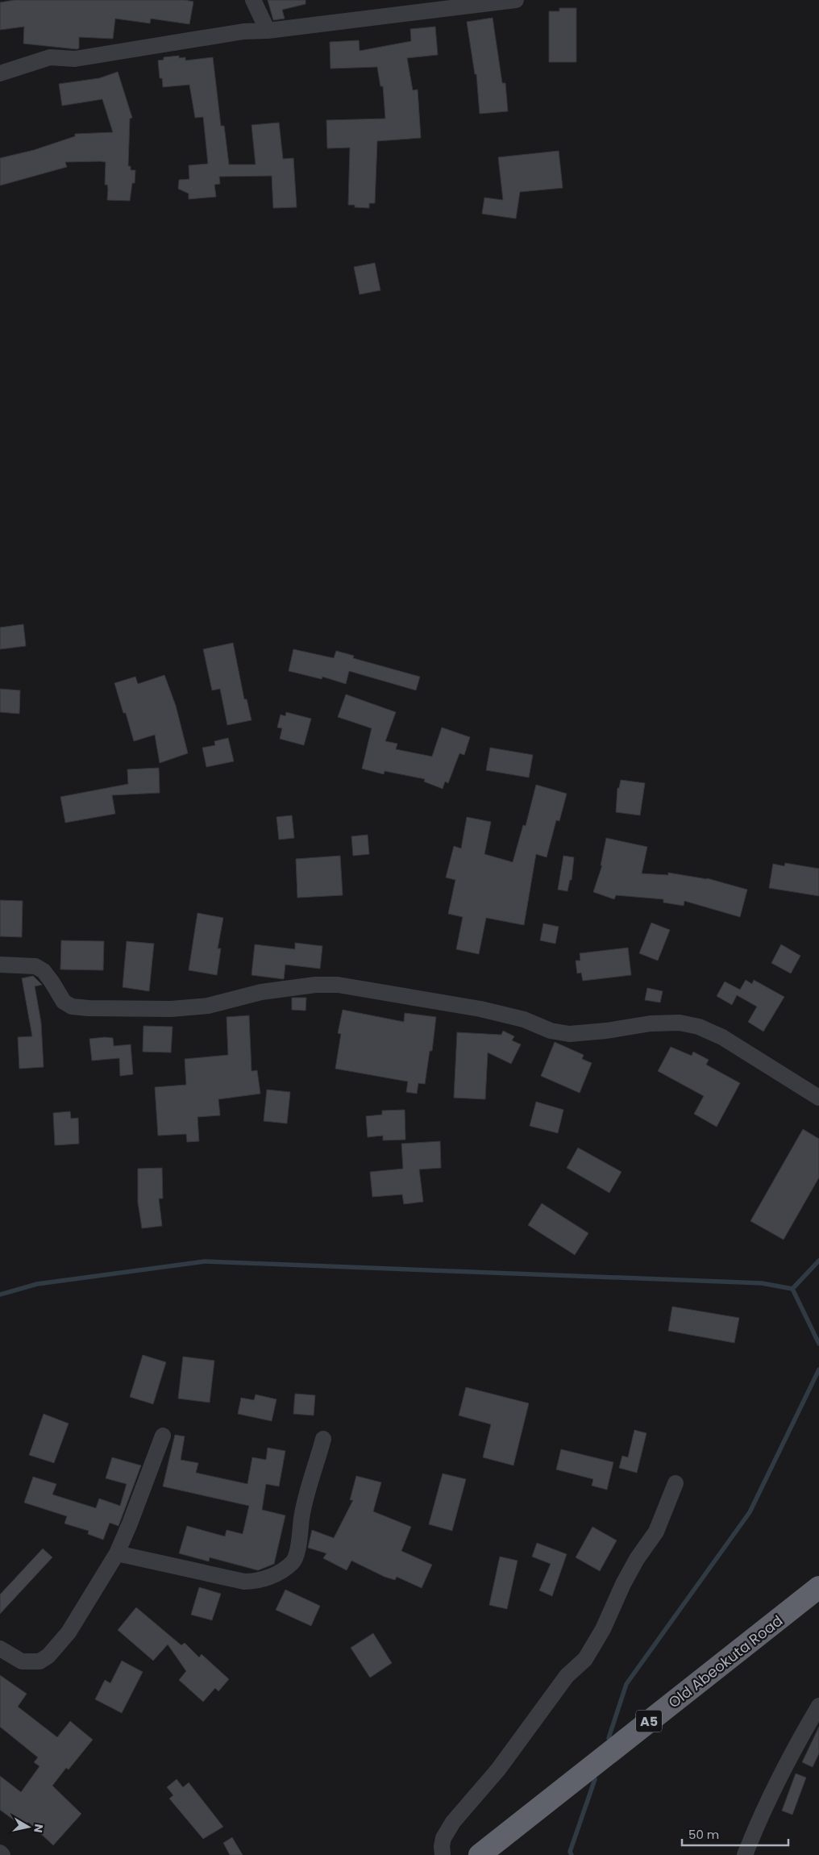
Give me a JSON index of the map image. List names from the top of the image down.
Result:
{
  "streets": {
    "highway": ["Old Abeokuta Road", "A5"]
  },
  "scale_bar": "50 m",
  "north": "right"
}
